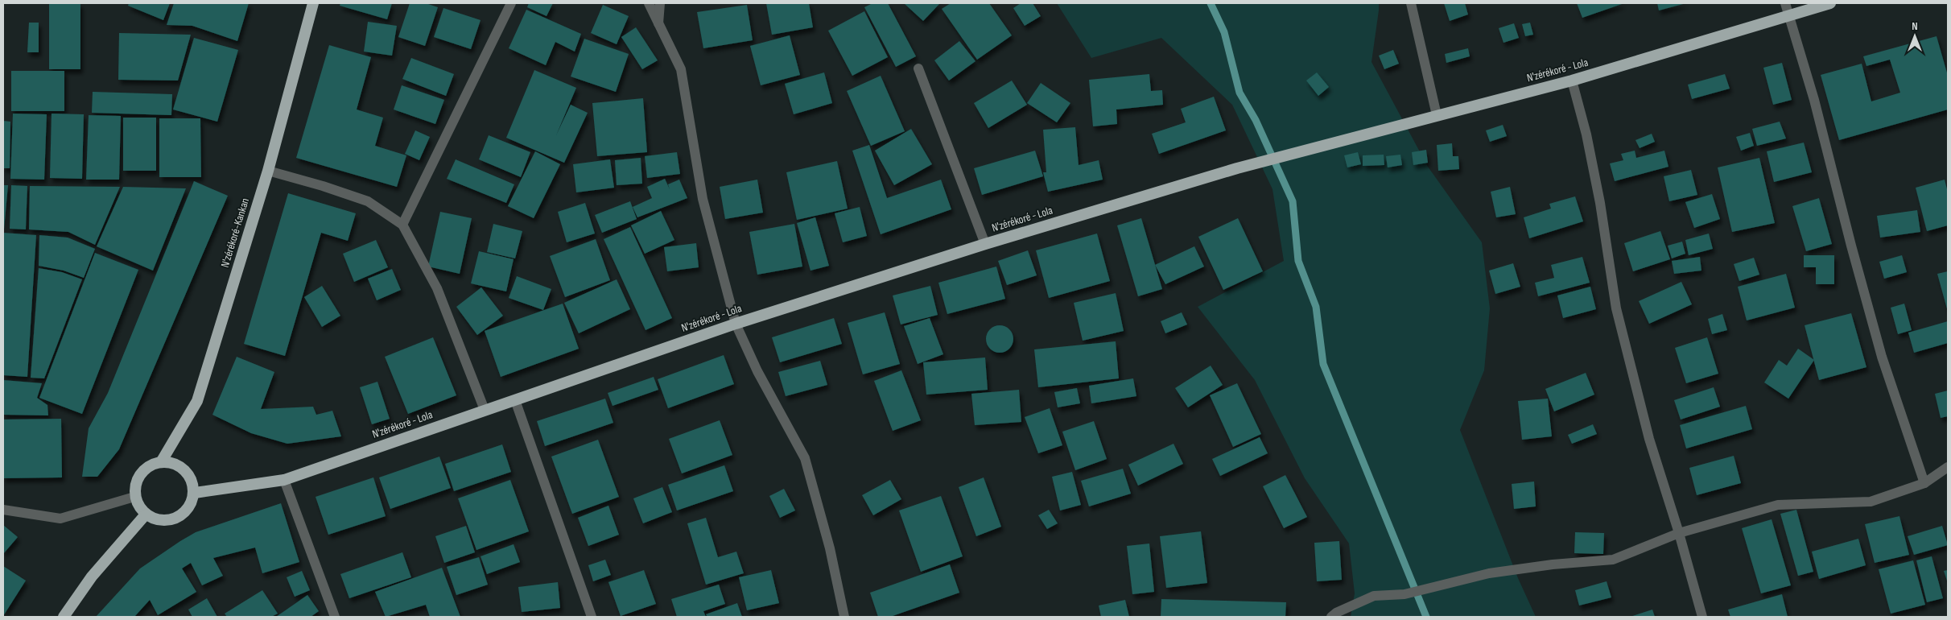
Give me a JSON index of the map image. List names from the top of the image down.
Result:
{
  "streets": {
    "highway": ["N'zérékoré - Lola", "N'zérékoré-Kankan"]
  },
  "crossings": [
    ["N'zérékoré - Lola", "N'zérékoré-Kankan"]
  ],
  "north": "top"
}
